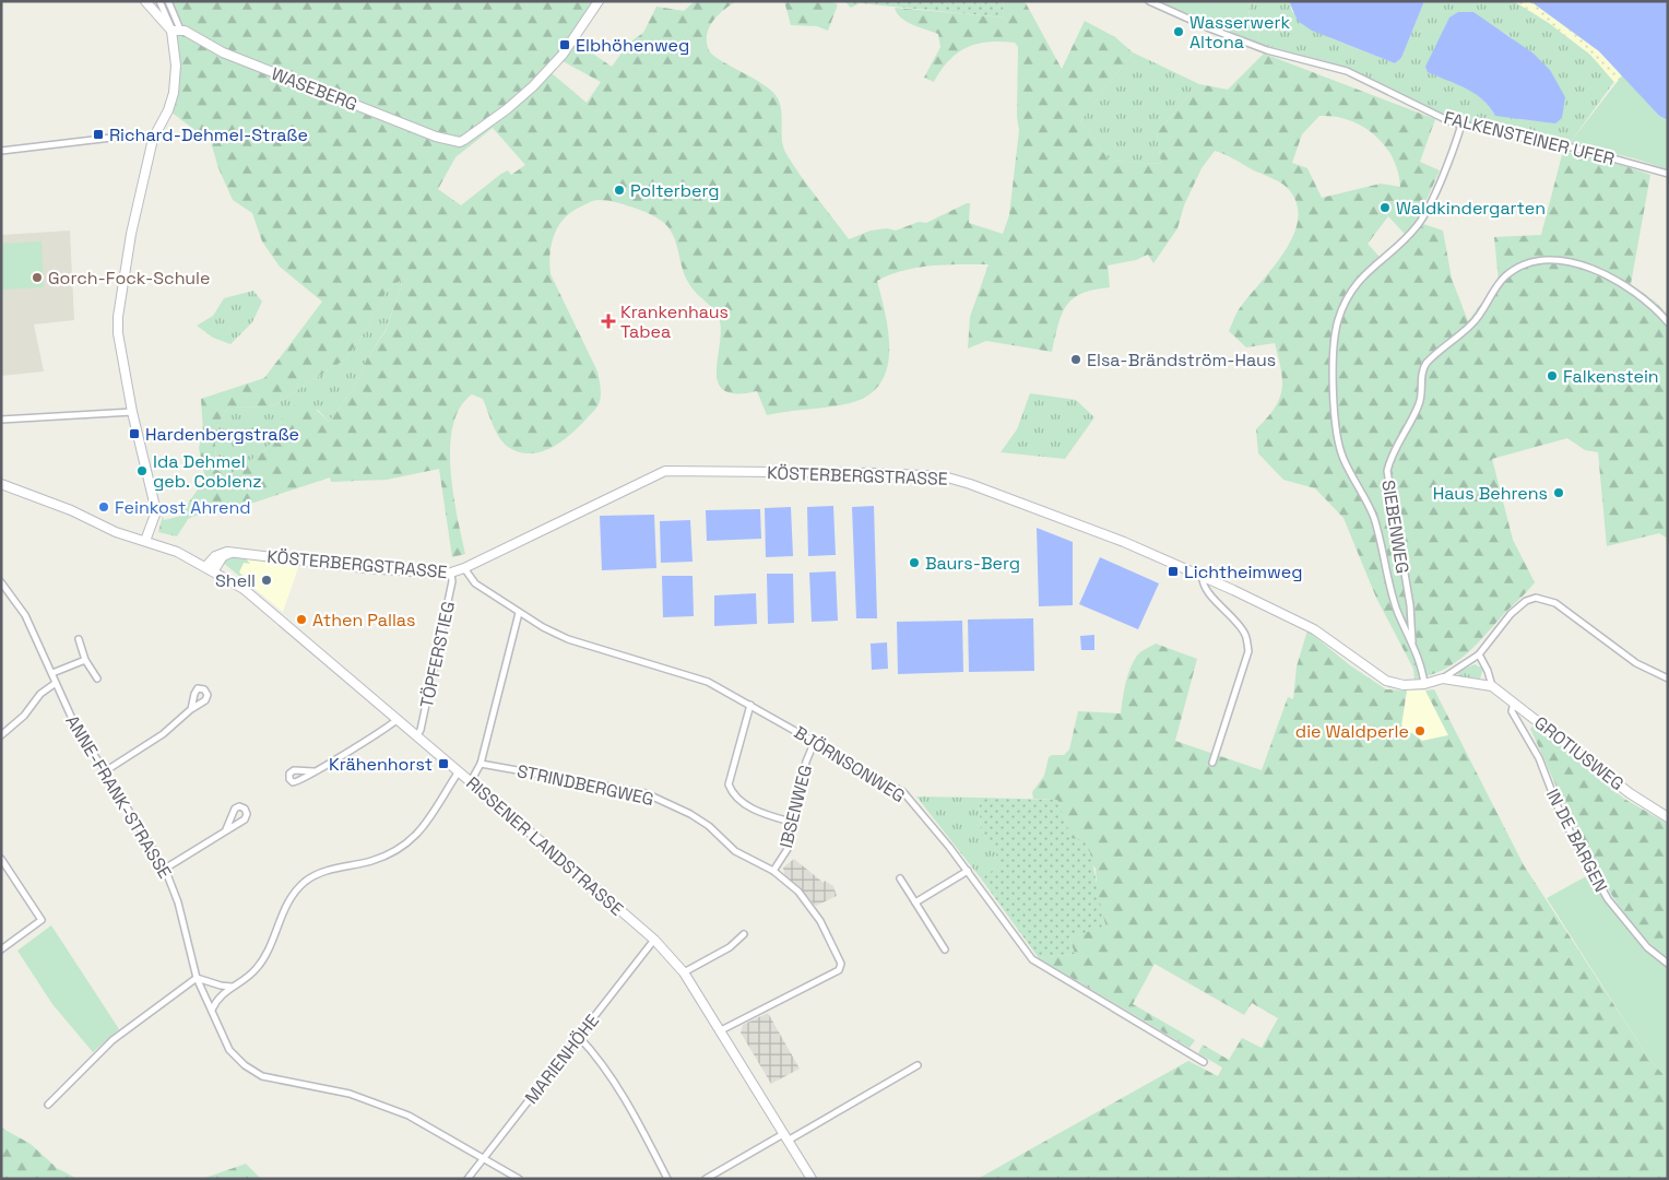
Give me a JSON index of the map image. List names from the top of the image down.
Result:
{
  "streets": {
    "street": [
      "WASEBERG",
      "FALKENSTEINER UFER",
      "KÖSTERBERGSTRASSE",
      "SIEBENWEG",
      "TÖPFERSTIEG",
      "GROTIUSWEG",
      "BJÖRNSONWEG",
      "STRINDBERGWEG",
      "ANNE-FRANK-STRASSE",
      "IBSENWEG",
      "IN DE BARGEN",
      "RISSENER LANDSTRASSE",
      "MARIENHÖHE"
    ]
  },
  "crossings": [
    ["KÖSTERBERGSTRASSE", "TÖPFERSTIEG"],
    ["KÖSTERBERGSTRASSE", "GROTIUSWEG"],
    ["KÖSTERBERGSTRASSE", "BJÖRNSONWEG"],
    ["KÖSTERBERGSTRASSE", "RISSENER LANDSTRASSE"],
    ["TÖPFERSTIEG", "RISSENER LANDSTRASSE"],
    ["GROTIUSWEG", "IN DE BARGEN"],
    ["BJÖRNSONWEG", "IBSENWEG"],
    ["STRINDBERGWEG", "IBSENWEG"],
    ["STRINDBERGWEG", "RISSENER LANDSTRASSE"],
    ["ANNE-FRANK-STRASSE", "MARIENHÖHE"],
    ["RISSENER LANDSTRASSE", "MARIENHÖHE"]
  ],
  "places": {
    "other": [
      "Wasserwerk Altona",
      "Polterberg",
      "Waldkindergarten",
      "Gorch-Fock-Schule",
      "Elsa-Brändström-Haus",
      "Falkenstein",
      "Ida Dehmel geb. Coblenz",
      "Haus Behrens",
      "Feinkost Ahrend",
      "Baurs-Berg",
      "Shell",
      "Athen Pallas",
      "die Waldperle"
    ],
    "transit": [
      "Elbhöhenweg",
      "Richard-Dehmel-Straße",
      "Hardenbergstraße",
      "Lichtheimweg",
      "Krähenhorst"
    ],
    "health": ["Krankenhaus Tabea"]
  }
}
